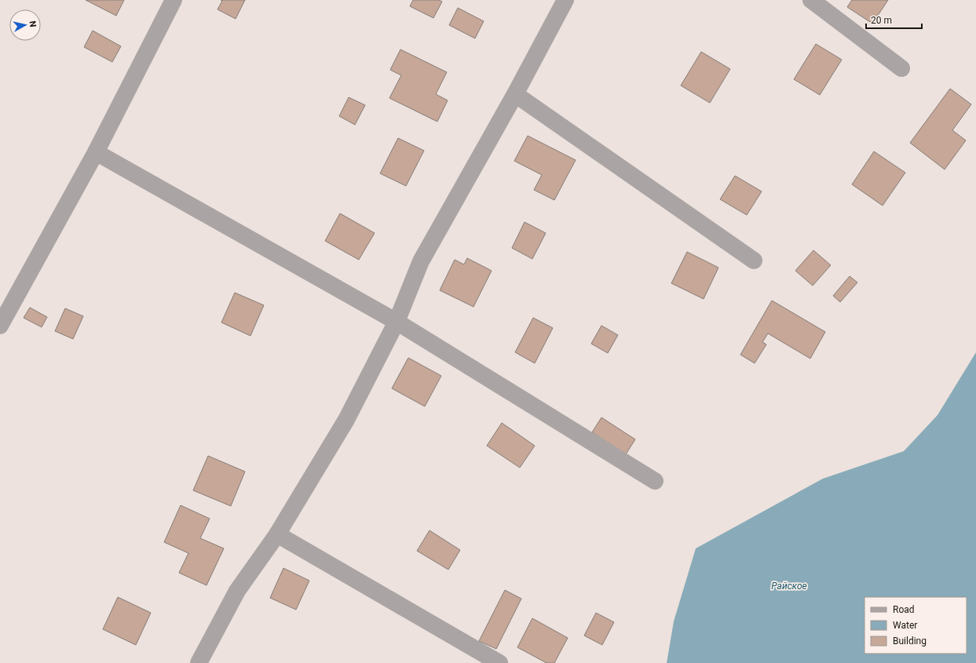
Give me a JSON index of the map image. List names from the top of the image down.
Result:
{
  "water": ["Райское"],
  "legend": ["Road", "Water", "Building"],
  "scale_bar": "20 m",
  "north": "right"
}
